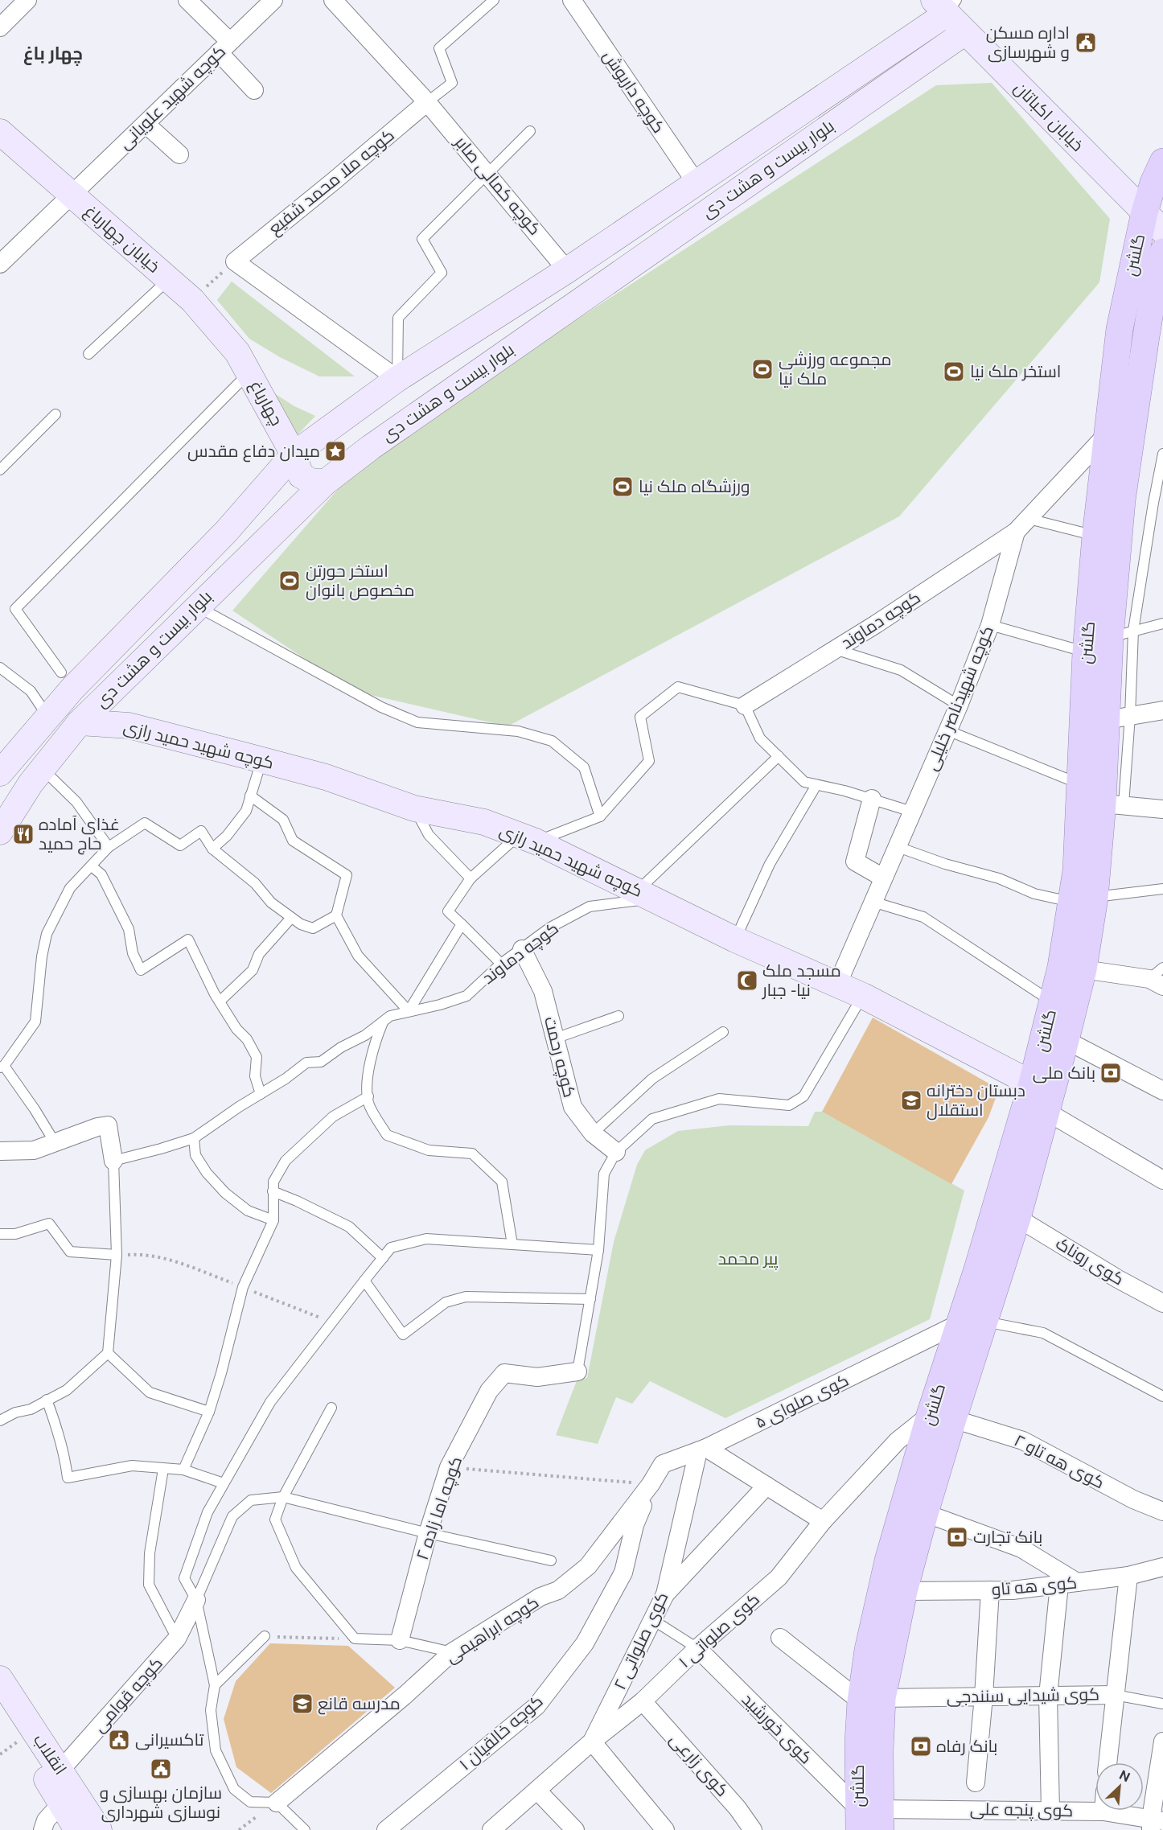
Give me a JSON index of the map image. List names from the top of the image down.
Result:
{
  "streets": {
    "main road": [
      "خیابان اکباتان",
      "بلوار بیست و هشت دی",
      "خیابان چهارباغ",
      "گلشن",
      "چهارباغ",
      "کوچه شهید حمید رازی",
      "انقلاب"
    ],
    "street": [
      "کوچه داریوش",
      "کوچه شهید علویانی",
      "کوچه ملا محمد شفیع",
      "کوچه کمالی صابر",
      "کوچه دماوند",
      "کوچه شهیدناصر خلیلی",
      "کوچه رحمت",
      "کوی روناک",
      "کوی صلوای ۵",
      "کوی هه تاو ۲",
      "کوچه اما زاده ۲",
      "کوی هه تاو",
      "کوچه ابراهیمی",
      "کوی صلواتی ۱",
      "کوی صلواتی ۲",
      "کوچه قوامی",
      "کوی شیدایی سنندجی",
      "کوی خورشید",
      "کوچه خالقیان ۱",
      "کوی زارعی",
      "کوی پنجه علی"
    ]
  },
  "crossings": [
    ["کوچه داریوش", "بلوار بیست و هشت دی"],
    ["کوچه شهید علویانی", "خیابان چهارباغ"],
    ["خیابان اکباتان", "بلوار بیست و هشت دی"],
    ["خیابان اکباتان", "گلشن"],
    ["بلوار بیست و هشت دی", "کوچه کمالی صابر"],
    ["بلوار بیست و هشت دی", "چهارباغ"],
    ["بلوار بیست و هشت دی", "کوچه شهید حمید رازی"],
    ["کوچه ملا محمد شفیع", "کوچه کمالی صابر"],
    ["خیابان چهارباغ", "چهارباغ"],
    ["گلشن", "کوچه شهیدناصر خلیلی"],
    ["گلشن", "کوچه شهید حمید رازی"],
    ["گلشن", "کوی روناک"],
    ["گلشن", "کوی صلوای ۵"],
    ["گلشن", "کوی هه تاو ۲"],
    ["گلشن", "کوی هه تاو"],
    ["گلشن", "کوی صلواتی ۱"],
    ["گلشن", "کوی شیدایی سنندجی"],
    ["گلشن", "کوی خورشید"],
    ["گلشن", "کوی پنجه علی"],
    ["کوچه دماوند", "کوچه شهیدناصر خلیلی"],
    ["کوچه دماوند", "کوچه شهید حمید رازی"],
    ["کوچه دماوند", "کوچه رحمت"],
    ["کوچه شهیدناصر خلیلی", "کوچه شهید حمید رازی"],
    ["کوی صلوای ۵", "کوچه ابراهیمی"],
    ["کوی صلوای ۵", "کوی صلواتی ۲"],
    ["کوی صلوای ۵", "کوچه خالقیان ۱"],
    ["کوی هه تاو ۲", "کوی صلواتی ۱"],
    ["کوچه ابراهیمی", "کوچه خالقیان ۱"],
    ["کوی صلواتی ۱", "کوی صلواتی ۲"],
    ["کوی صلواتی ۱", "کوی خورشید"],
    ["کوی صلواتی ۱", "کوی زارعی"],
    ["کوچه قوامی", "انقلاب"],
    ["کوی خورشید", "کوی پنجه علی"]
  ],
  "districts": ["چهار باغ"],
  "parks": ["پیر محمد"],
  "places": {
    "public building": ["اداره مسکن و شهرسازی", "تاکسیرانی", "سازمان بهسازی و نوسازی شهرداری"],
    "sports": [
      "مجموعه ورزشی ملک نیا",
      "استخر ملک نیا",
      "ورزشگاه ملک نیا",
      "استخر حورتن مخصوص بانوان"
    ],
    "place": ["میدان دفاع مقدس"],
    "restaurant": ["غذای آماده حاج حمید"],
    "mosque": ["مسجد ملک نیا - جبار"],
    "bank": ["بانک ملی", "بانک تجارت", "بانک رفاه"],
    "school or university": ["دبستان دخترانه استقلال", "مدرسه قانع"]
  },
  "north": "top right"
}
